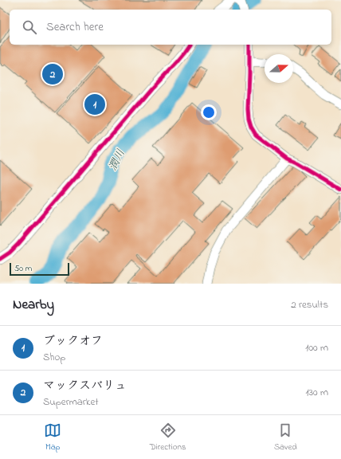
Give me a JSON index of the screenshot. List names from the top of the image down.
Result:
{
  "water": ["潤川"],
  "scale_bar": "50 m",
  "north": "right",
  "page": {
    "search": "Search here",
    "pins": ["2", "1"],
    "scale": "50 m",
    "heading": ["Nearby", "2 results"],
    "list": [
      {
        "mark": "1",
        "name": "ブックオフ",
        "note": "Shop",
        "value": "100 m"
      },
      {
        "mark": "2",
        "name": "マックスバリュ",
        "note": "Supermarket",
        "value": "130 m"
      }
    ],
    "nav": ["Map", "Directions", "Saved"]
  }
}
